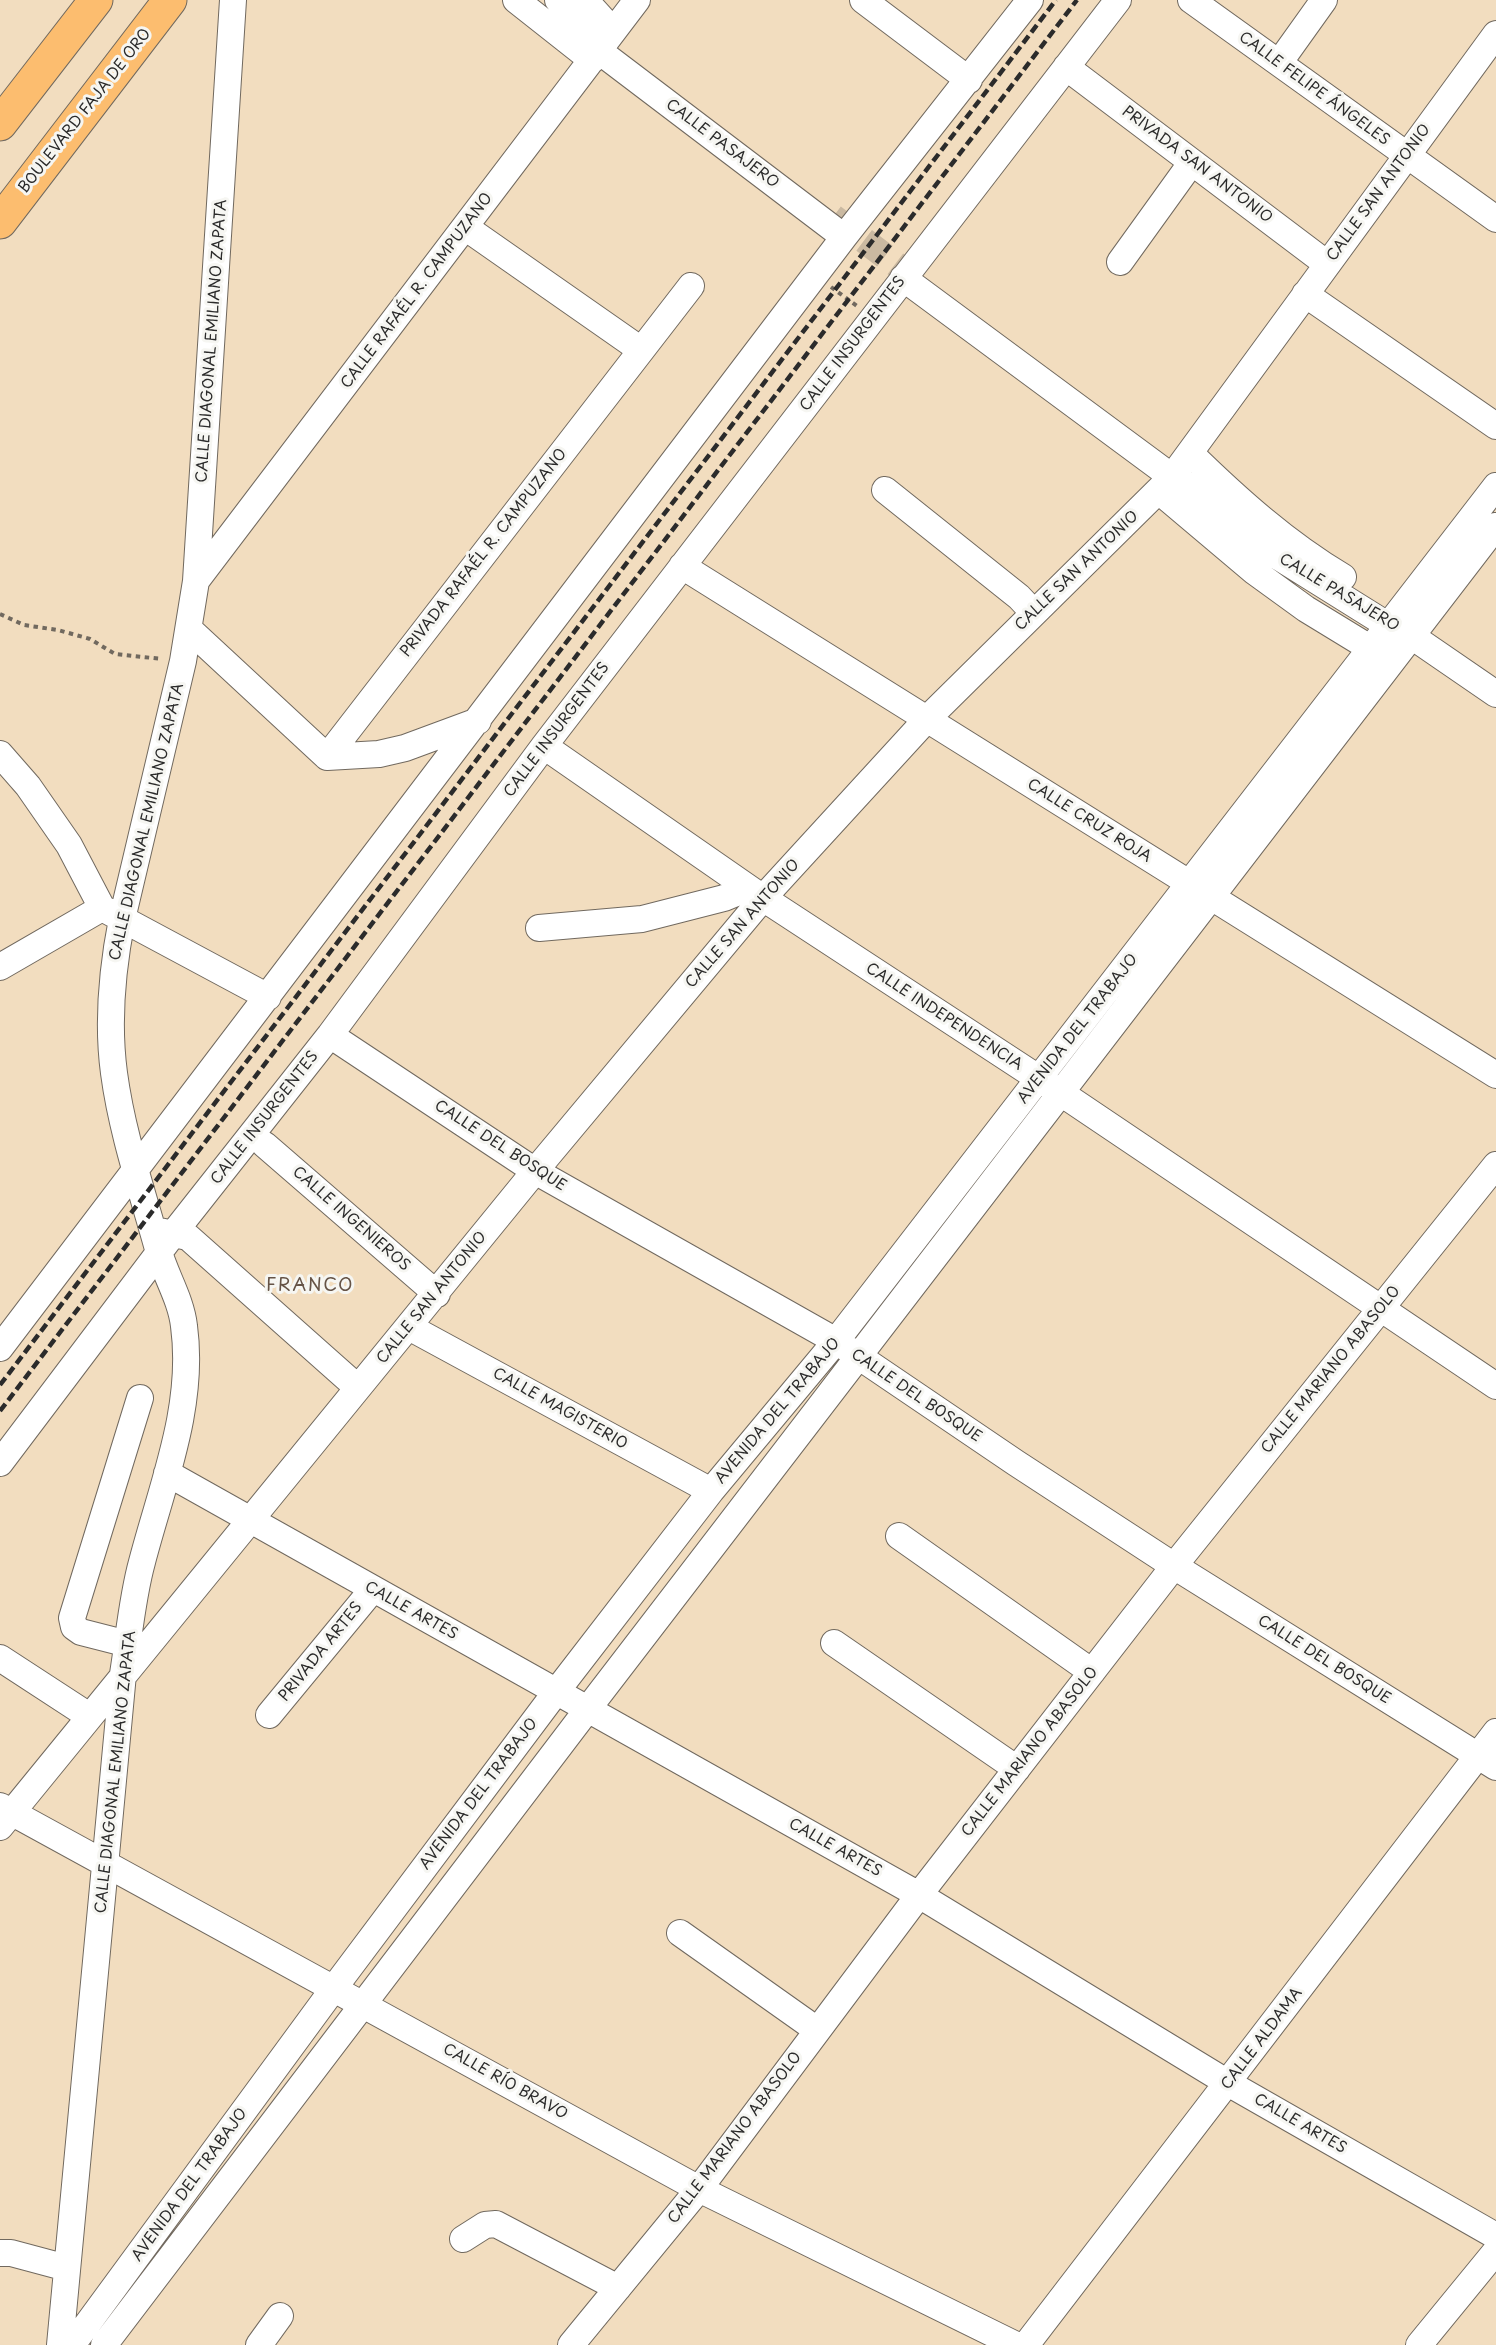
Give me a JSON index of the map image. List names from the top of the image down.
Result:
{
  "streets": {
    "main road": ["BOULEVARD FAJA DE ORO"],
    "street": [
      "CALLE FELIPE ÁNGELES",
      "CALLE PASAJERO",
      "PRIVADA SAN ANTONIO",
      "CALLE SAN ANTONIO",
      "CALLE RAFAÉL R. CAMPUZANO",
      "CALLE DIAGONAL EMILIANO ZAPATA",
      "CALLE INSURGENTES",
      "PRIVADA RAFAÉL R. CAMPUZANO",
      "CALLE CRUZ ROJA",
      "CALLE INDEPENDENCIA",
      "AVENIDA DEL TRABAJO",
      "CALLE DEL BOSQUE",
      "CALLE INGENIEROS",
      "CALLE MARIANO ABASOLO",
      "CALLE MAGISTERIO",
      "CALLE ARTES",
      "PRIVADA ARTES",
      "CALLE ALDAMA",
      "CALLE RÍO BRAVO"
    ]
  },
  "crossings": [
    ["CALLE FELIPE ÁNGELES", "CALLE SAN ANTONIO"],
    ["CALLE PASAJERO", "CALLE SAN ANTONIO"],
    ["CALLE PASAJERO", "CALLE RAFAÉL R. CAMPUZANO"],
    ["CALLE PASAJERO", "CALLE INSURGENTES"],
    ["CALLE PASAJERO", "AVENIDA DEL TRABAJO"],
    ["PRIVADA SAN ANTONIO", "CALLE SAN ANTONIO"],
    ["PRIVADA SAN ANTONIO", "CALLE INSURGENTES"],
    ["CALLE SAN ANTONIO", "CALLE DIAGONAL EMILIANO ZAPATA"],
    ["CALLE SAN ANTONIO", "CALLE CRUZ ROJA"],
    ["CALLE SAN ANTONIO", "CALLE INDEPENDENCIA"],
    ["CALLE SAN ANTONIO", "CALLE DEL BOSQUE"],
    ["CALLE SAN ANTONIO", "CALLE INGENIEROS"],
    ["CALLE SAN ANTONIO", "CALLE MAGISTERIO"],
    ["CALLE SAN ANTONIO", "CALLE ARTES"],
    ["CALLE SAN ANTONIO", "CALLE RÍO BRAVO"],
    ["CALLE RAFAÉL R. CAMPUZANO", "CALLE DIAGONAL EMILIANO ZAPATA"],
    ["CALLE DIAGONAL EMILIANO ZAPATA", "CALLE INSURGENTES"],
    ["CALLE DIAGONAL EMILIANO ZAPATA", "CALLE ARTES"],
    ["CALLE DIAGONAL EMILIANO ZAPATA", "CALLE RÍO BRAVO"],
    ["CALLE INSURGENTES", "CALLE CRUZ ROJA"],
    ["CALLE INSURGENTES", "CALLE INDEPENDENCIA"],
    ["CALLE INSURGENTES", "CALLE DEL BOSQUE"],
    ["CALLE CRUZ ROJA", "AVENIDA DEL TRABAJO"],
    ["CALLE INDEPENDENCIA", "AVENIDA DEL TRABAJO"],
    ["CALLE INDEPENDENCIA", "CALLE MARIANO ABASOLO"],
    ["AVENIDA DEL TRABAJO", "CALLE DEL BOSQUE"],
    ["AVENIDA DEL TRABAJO", "CALLE MAGISTERIO"],
    ["AVENIDA DEL TRABAJO", "CALLE ARTES"],
    ["AVENIDA DEL TRABAJO", "CALLE RÍO BRAVO"],
    ["CALLE DEL BOSQUE", "CALLE MARIANO ABASOLO"],
    ["CALLE DEL BOSQUE", "CALLE ALDAMA"],
    ["CALLE MARIANO ABASOLO", "CALLE ARTES"],
    ["CALLE MARIANO ABASOLO", "CALLE RÍO BRAVO"],
    ["CALLE ARTES", "PRIVADA ARTES"],
    ["CALLE ARTES", "CALLE ALDAMA"]
  ],
  "districts": ["FRANCO"]
}
